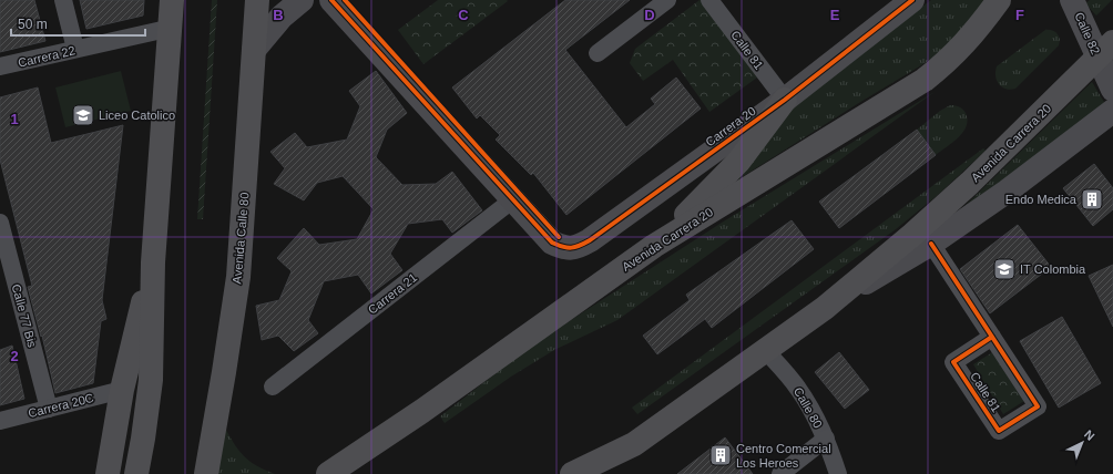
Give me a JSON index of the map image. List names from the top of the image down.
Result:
{
  "streets": {
    "highway": ["Avenida Carrera 20", "Avenida Calle 80"],
    "street": [
      "Calle 82",
      "Calle 81",
      "Carrera 22",
      "Carrera 20",
      "Carrera 21",
      "Calle 77 Bis",
      "Carrera 20C",
      "Calle 80"
    ]
  },
  "crossings": [
    ["Calle 82", "Avenida Carrera 20"],
    ["Calle 81", "Carrera 20"],
    ["Calle 81", "Avenida Carrera 20"],
    ["Carrera 20", "Carrera 21"],
    ["Avenida Carrera 20", "Calle 80"],
    ["Calle 77 Bis", "Carrera 20C"]
  ],
  "places": {
    "school or university": ["Liceo Catolico", "IT Colombia"],
    "building": ["Endo Medica", "Centro Comercial Los Heroes"]
  },
  "scale_bar": "50 m",
  "north": "top right",
  "grid": {
    "columns": [
      "B",
      "C",
      "D",
      "E",
      "F"
    ],
    "rows": ["1", "2"]
  }
}
